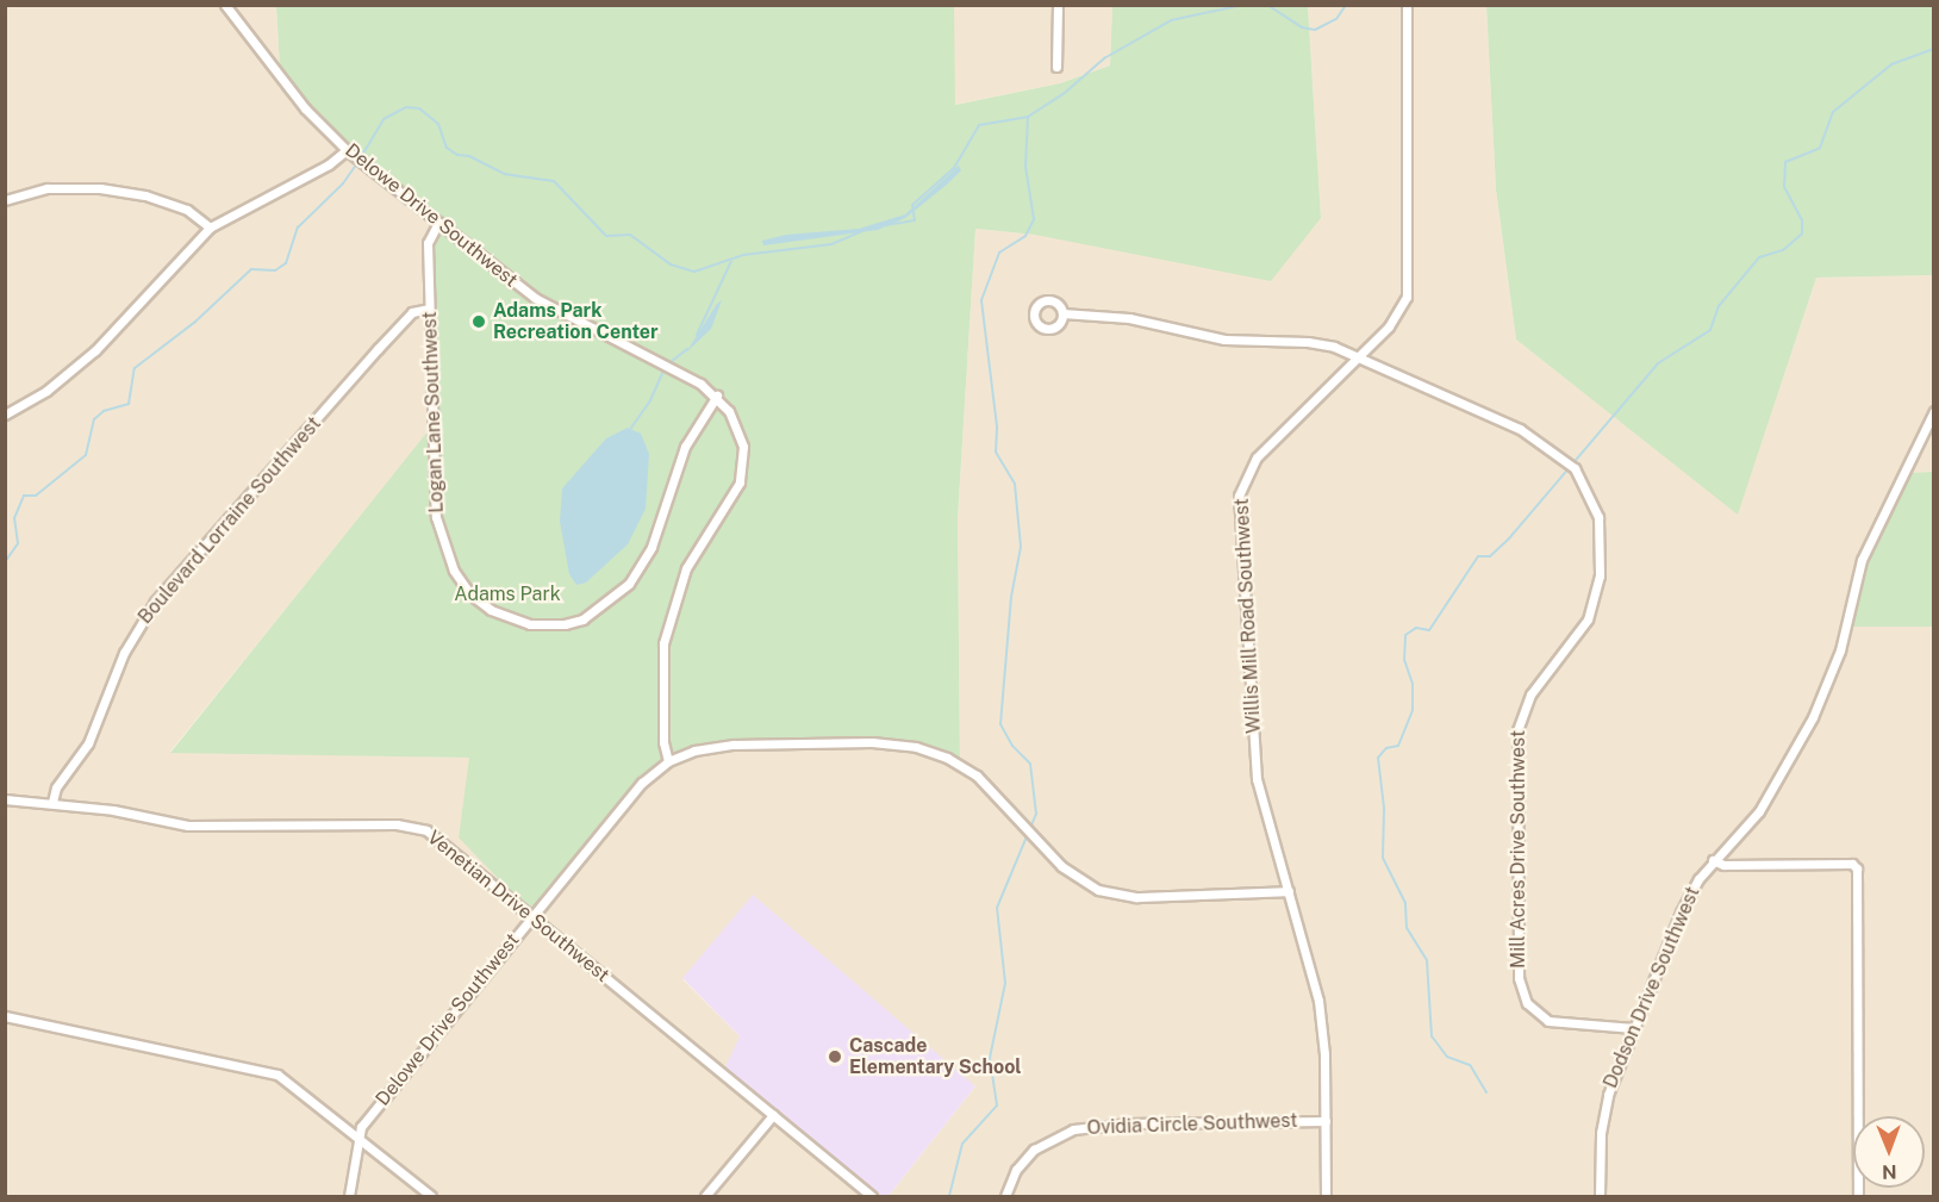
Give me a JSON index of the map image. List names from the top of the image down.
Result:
{
  "streets": {
    "street": [
      "Delowe Drive Southwest",
      "Logan Lane Southwest",
      "Boulevard Lorraine Southwest",
      "Willis Mill Road Southwest",
      "Mill Acres Drive Southwest",
      "Venetian Drive Southwest",
      "Dodson Drive Southwest",
      "Ovidia Circle Southwest"
    ]
  },
  "crossings": [
    ["Delowe Drive Southwest", "Logan Lane Southwest"],
    ["Delowe Drive Southwest", "Venetian Drive Southwest"],
    ["Logan Lane Southwest", "Boulevard Lorraine Southwest"],
    ["Boulevard Lorraine Southwest", "Venetian Drive Southwest"],
    ["Willis Mill Road Southwest", "Mill Acres Drive Southwest"],
    ["Willis Mill Road Southwest", "Ovidia Circle Southwest"],
    ["Mill Acres Drive Southwest", "Dodson Drive Southwest"]
  ],
  "parks": ["Adams Park"],
  "places": ["Adams Park Recreation Center", "Cascade Elementary School"],
  "north": "bottom"
}
